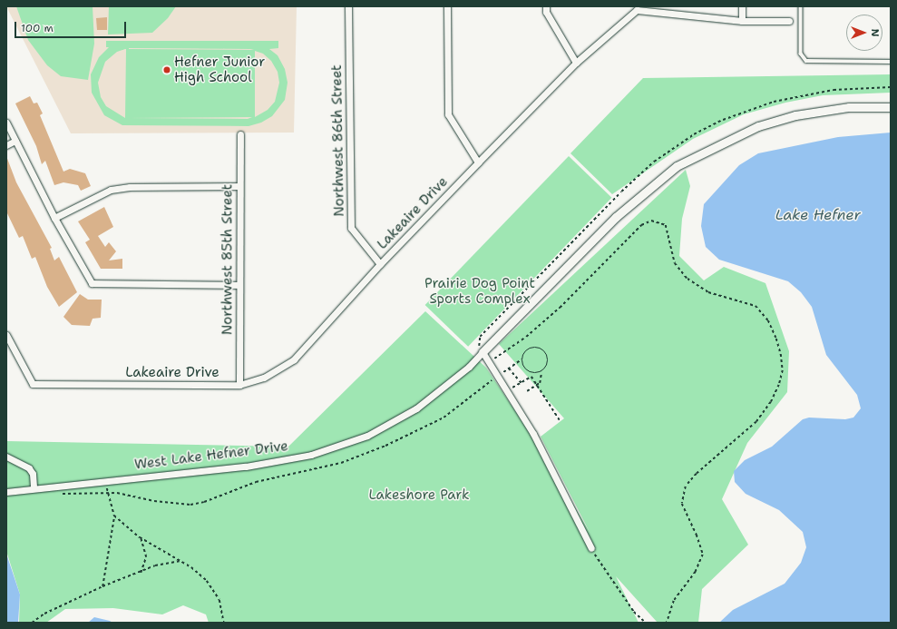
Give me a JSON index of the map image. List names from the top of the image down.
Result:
{
  "streets": {
    "street": [
      "Northwest 86th Street",
      "Lakeaire Drive",
      "Northwest 85th Street",
      "West Lake Hefner Drive"
    ]
  },
  "crossings": [
    ["Northwest 86th Street", "Lakeaire Drive"],
    ["Lakeaire Drive", "Northwest 85th Street"]
  ],
  "water": ["Lake Hefner"],
  "parks": ["Prairie Dog Point Sports Complex", "Lakeshore Park"],
  "places": ["Hefner Junior High School"],
  "scale_bar": "100 m",
  "north": "right"
}
